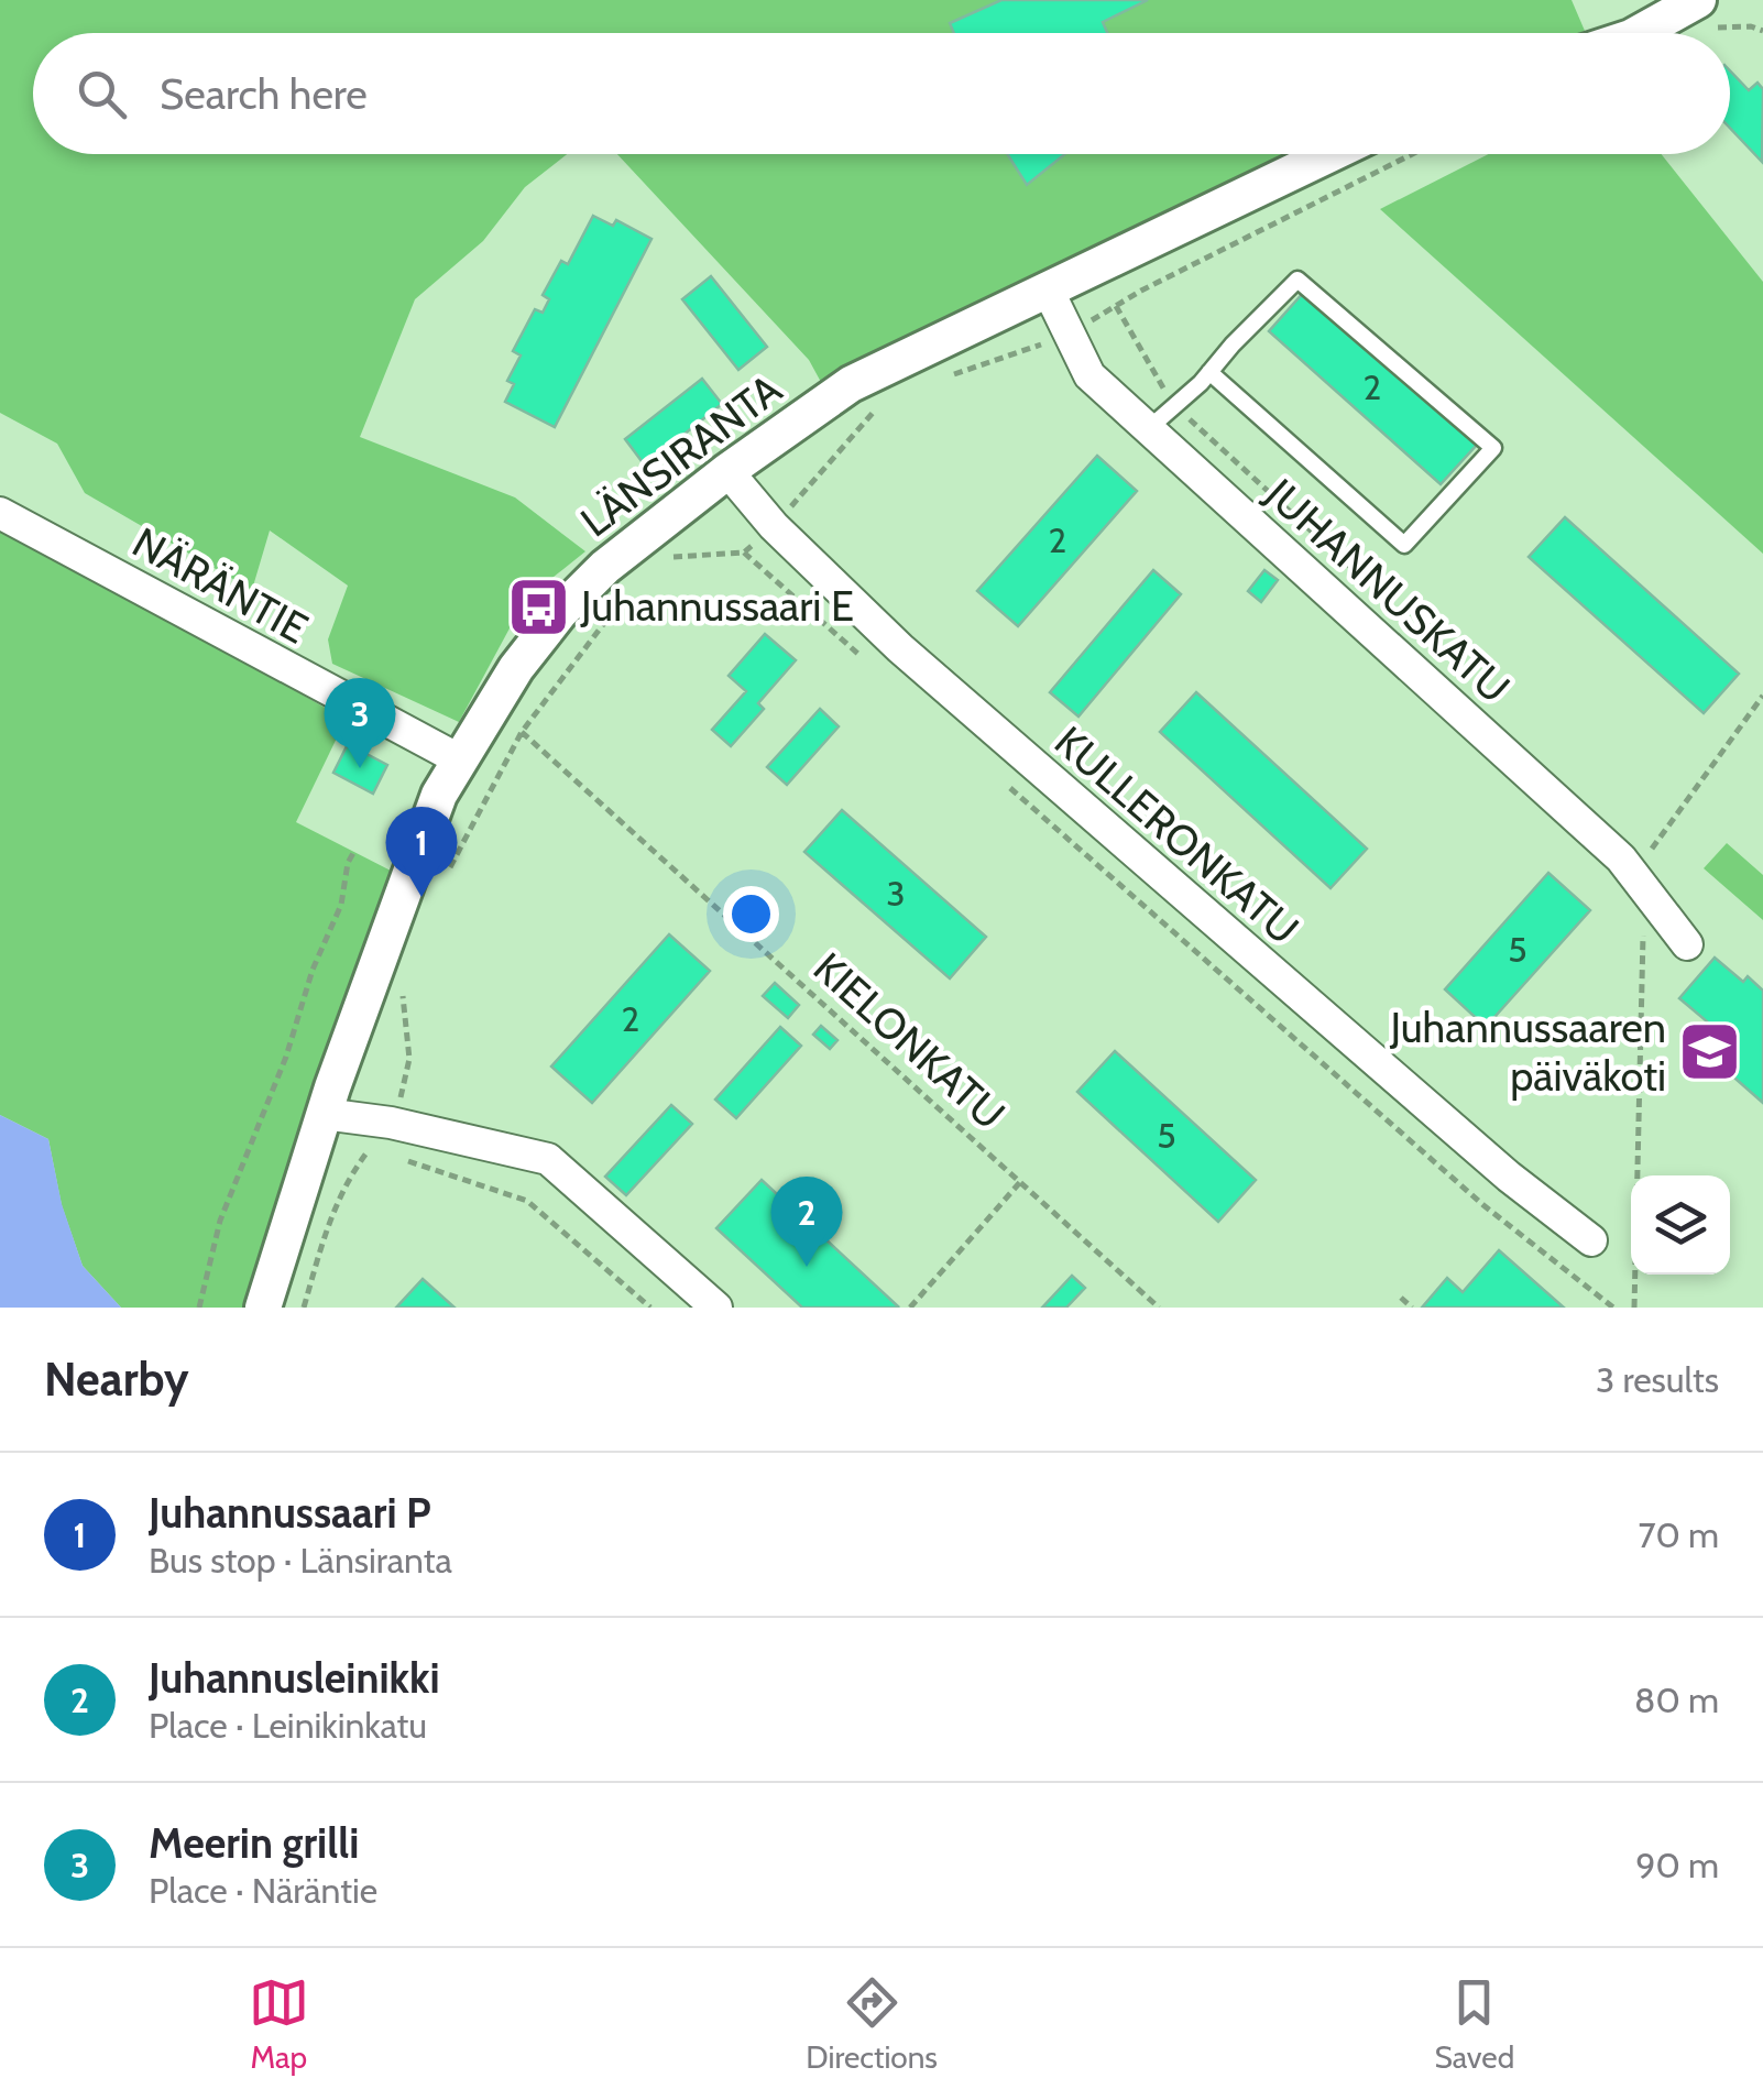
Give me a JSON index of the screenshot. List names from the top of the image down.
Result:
{
  "streets": {
    "street": [
      "LÄNSIRANTA",
      "NÄRÄNTIE",
      "JUHANNUSKATU",
      "KULLERONKATU"
    ],
    "path": ["KIELONKATU"]
  },
  "crossings": [
    ["LÄNSIRANTA", "NÄRÄNTIE"],
    ["LÄNSIRANTA", "JUHANNUSKATU"],
    ["LÄNSIRANTA", "KULLERONKATU"]
  ],
  "places": {
    "bus stop": ["Juhannussaari E"],
    "school or university": ["Juhannussaaren päiväkoti"]
  },
  "house_numbers": [
    "2",
    "2",
    "3",
    "5",
    "2",
    "5"
  ],
  "page": {
    "search": "Search here",
    "pins": ["3", "1", "2"],
    "heading": ["Nearby", "3 results"],
    "list": [
      {
        "mark": "1",
        "name": "Juhannussaari P",
        "note": "Bus stop · Länsiranta",
        "value": "70 m"
      },
      {
        "mark": "2",
        "name": "Juhannusleinikki",
        "note": "Place · Leinikinkatu",
        "value": "80 m"
      },
      {
        "mark": "3",
        "name": "Meerin grilli",
        "note": "Place · Näräntie",
        "value": "90 m"
      }
    ],
    "nav": ["Map", "Directions", "Saved"]
  }
}
